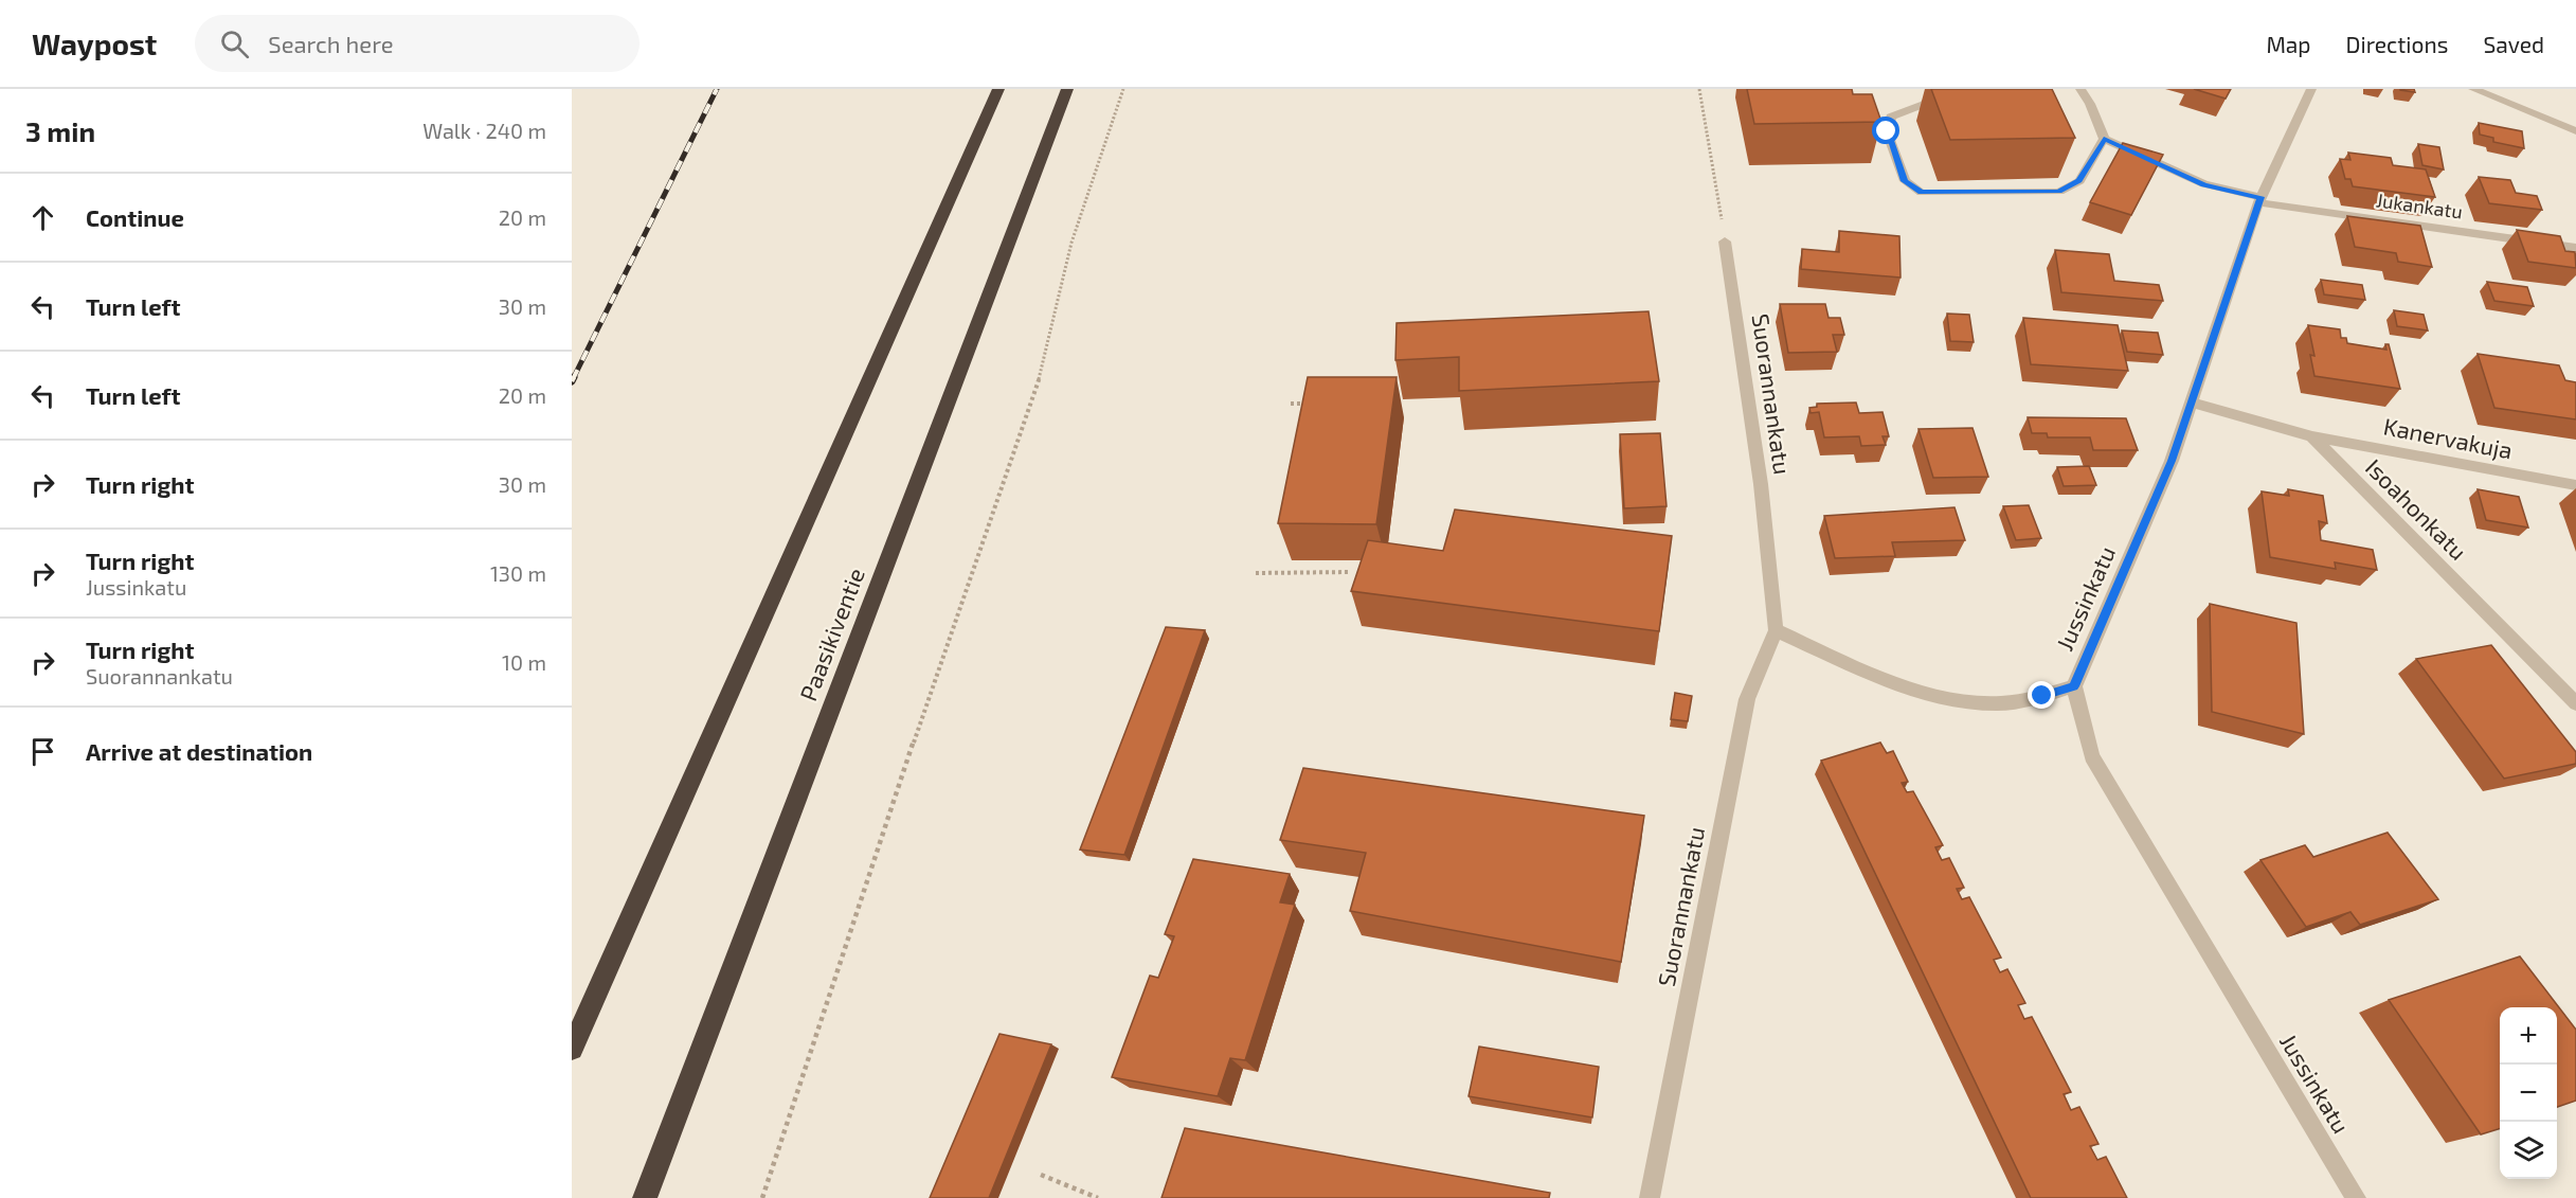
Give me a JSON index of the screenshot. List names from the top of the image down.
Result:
{
  "streets": {
    "highway": ["Paasikiventie"],
    "street": [
      "Jukankatu",
      "Suorannankatu",
      "Kanervakuja",
      "Isoahonkatu",
      "Jussinkatu"
    ]
  },
  "crossings": [
    ["Jukankatu", "Jussinkatu"],
    ["Kanervakuja", "Isoahonkatu"],
    ["Isoahonkatu", "Jussinkatu"]
  ],
  "page": {
    "header": "Waypost",
    "search": "Search here",
    "nav": ["Map", "Directions", "Saved"],
    "heading": ["3 min", "Walk · 240 m"],
    "list": [
      ["Continue", "20 m"],
      ["Turn left", "30 m"],
      ["Turn left", "20 m"],
      ["Turn right", "30 m"],
      ["Turn right", "Jussinkatu", "130 m"],
      ["Turn right", "Suorannankatu", "10 m"],
      "Arrive at destination"
    ],
    "map_buttons": ["+", "−"]
  }
}
